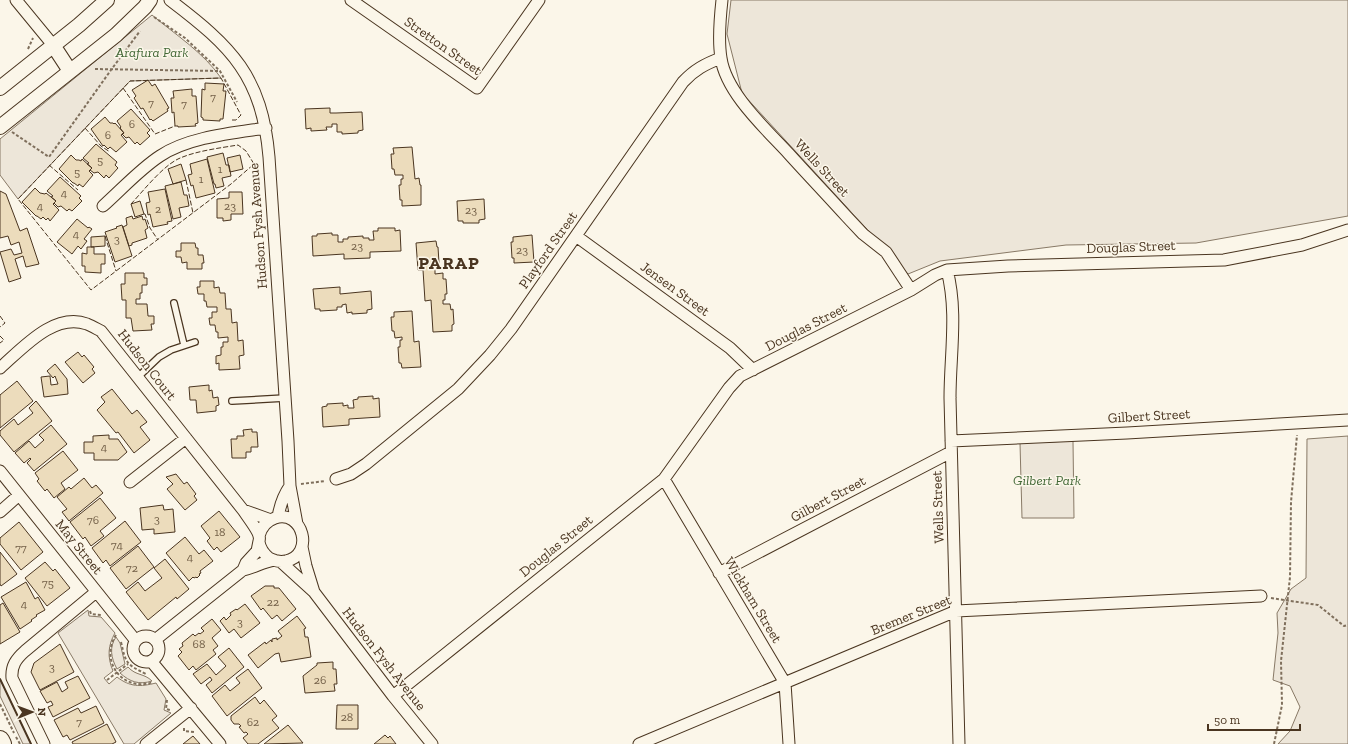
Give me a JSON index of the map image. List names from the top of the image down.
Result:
{
  "streets": {
    "street": [
      "Stretton Street",
      "Wells Street",
      "Hudson Fysh Avenue",
      "Douglas Street",
      "Playford Street",
      "Jensen Street",
      "Hudson Court",
      "Gilbert Street",
      "May Street",
      "Wickham Street",
      "Bremer Street"
    ]
  },
  "crossings": [
    ["Wells Street", "Douglas Street"],
    ["Wells Street", "Playford Street"],
    ["Wells Street", "Gilbert Street"],
    ["Wells Street", "Bremer Street"],
    ["Hudson Fysh Avenue", "Douglas Street"],
    ["Hudson Fysh Avenue", "Hudson Court"],
    ["Douglas Street", "Jensen Street"],
    ["Douglas Street", "Wickham Street"],
    ["Playford Street", "Jensen Street"],
    ["Gilbert Street", "Wickham Street"],
    ["Wickham Street", "Bremer Street"]
  ],
  "districts": ["PARAP"],
  "parks": ["Arafura Park", "Gilbert Park"],
  "house_numbers": [
    "7",
    "7",
    "7",
    "6",
    "6",
    "5",
    "1",
    "5",
    "1",
    "4",
    "4",
    "23",
    "2",
    "23",
    "4",
    "3",
    "23",
    "23",
    "4",
    "3",
    "76",
    "18",
    "74",
    "77",
    "4",
    "72",
    "75",
    "22",
    "4",
    "3",
    "68",
    "3",
    "26",
    "28",
    "7",
    "62"
  ],
  "scale_bar": "50 m",
  "north": "right"
}
